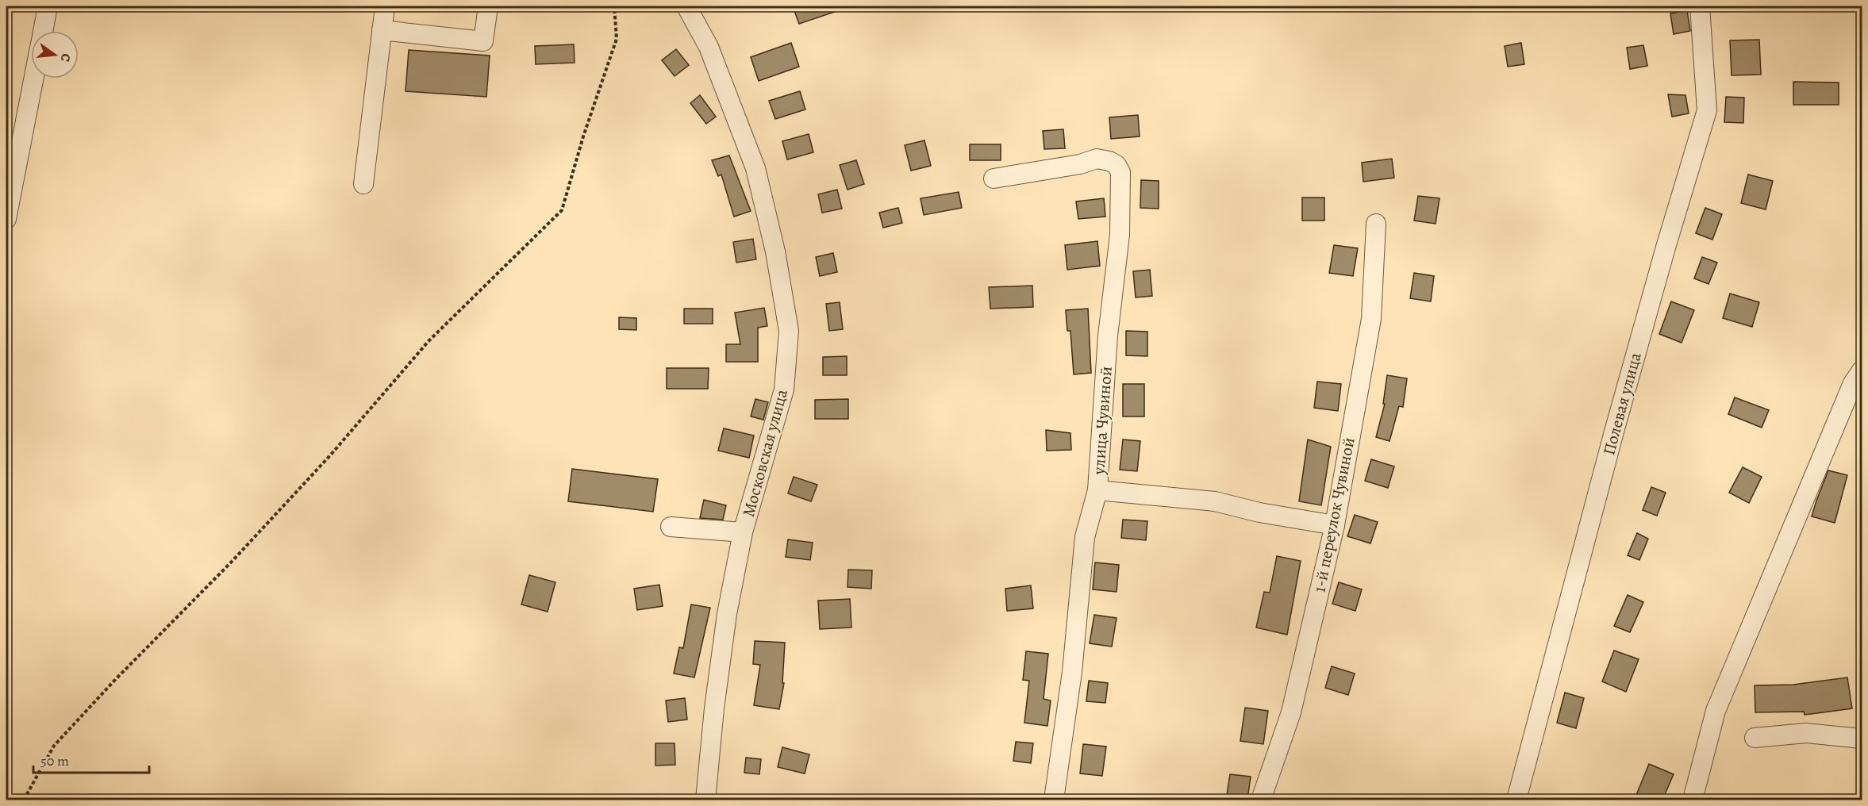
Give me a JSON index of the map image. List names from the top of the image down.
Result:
{
  "streets": {
    "street": [
      "Полевая улица",
      "улица Чувиной",
      "Московская улица",
      "1-й переулок Чувиной"
    ]
  },
  "scale_bar": "50 m",
  "north": "right"
}
